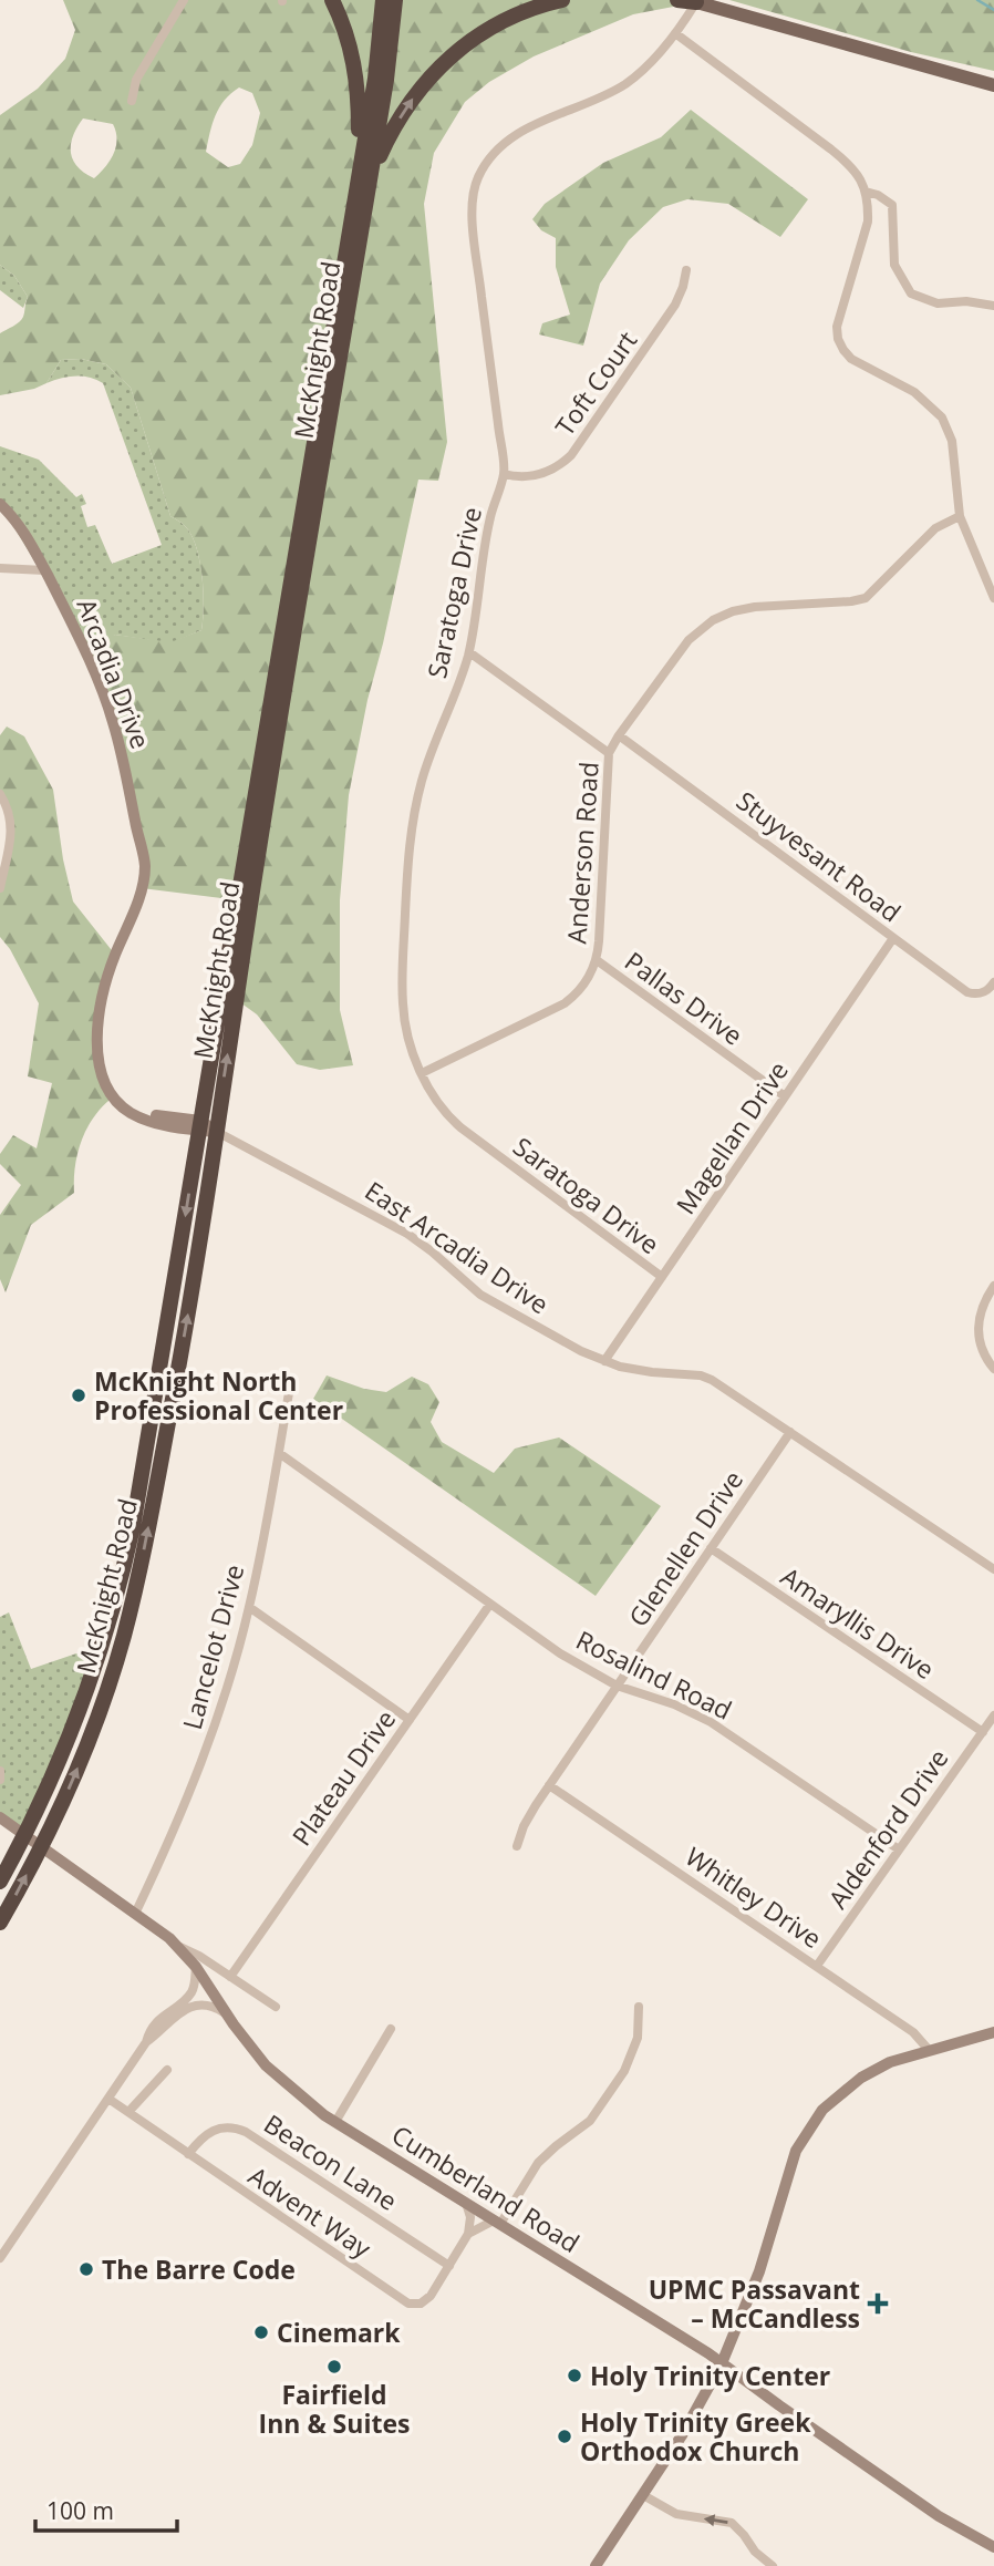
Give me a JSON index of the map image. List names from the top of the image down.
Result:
{
  "streets": {
    "highway": ["McKnight Road"],
    "main road": ["Arcadia Drive", "Cumberland Road"],
    "street": [
      "Toft Court",
      "Saratoga Drive",
      "Anderson Road",
      "Stuyvesant Road",
      "Pallas Drive",
      "Magellan Drive",
      "East Arcadia Drive",
      "Glenellen Drive",
      "Amaryllis Drive",
      "Lancelot Drive",
      "Rosalind Road",
      "Plateau Drive",
      "Aldenford Drive",
      "Whitley Drive",
      "Beacon Lane",
      "Advent Way"
    ]
  },
  "crossings": [
    ["McKnight Road", "Arcadia Drive"],
    ["McKnight Road", "East Arcadia Drive"],
    ["McKnight Road", "Cumberland Road"],
    ["Toft Court", "Saratoga Drive"],
    ["Saratoga Drive", "Anderson Road"],
    ["Saratoga Drive", "Magellan Drive"],
    ["Arcadia Drive", "East Arcadia Drive"],
    ["Anderson Road", "Stuyvesant Road"],
    ["Anderson Road", "Pallas Drive"],
    ["Stuyvesant Road", "Magellan Drive"],
    ["Pallas Drive", "Magellan Drive"],
    ["Magellan Drive", "East Arcadia Drive"],
    ["East Arcadia Drive", "Glenellen Drive"],
    ["Glenellen Drive", "Amaryllis Drive"],
    ["Glenellen Drive", "Rosalind Road"],
    ["Glenellen Drive", "Whitley Drive"],
    ["Amaryllis Drive", "Aldenford Drive"],
    ["Lancelot Drive", "Rosalind Road"],
    ["Lancelot Drive", "Cumberland Road"],
    ["Rosalind Road", "Plateau Drive"],
    ["Rosalind Road", "Aldenford Drive"],
    ["Aldenford Drive", "Whitley Drive"],
    ["Beacon Lane", "Advent Way"]
  ],
  "places": {
    "other": [
      "McKnight North Professional Center",
      "The Barre Code",
      "Cinemark",
      "Fairfield Inn & Suites",
      "Holy Trinity Center",
      "Holy Trinity Greek Orthodox Church"
    ],
    "health": ["UPMC Passavant – McCandless"]
  },
  "scale_bar": "100 m"
}
